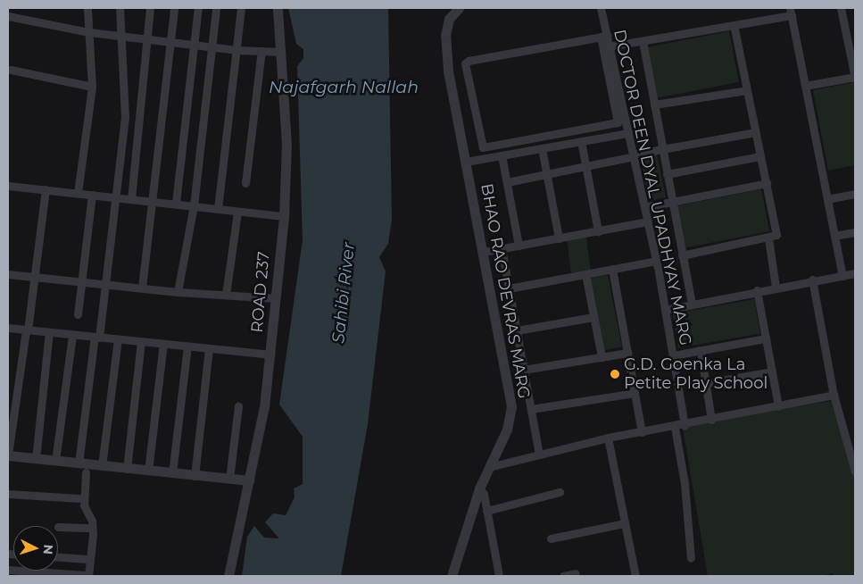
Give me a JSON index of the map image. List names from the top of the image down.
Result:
{
  "streets": {
    "street": ["DOCTOR DEEN DYAL UPADHYAY MARG", "BHAO RAO DEVRAS MARG", "ROAD 237"]
  },
  "water": ["Najafgarh Nallah", "Sahibi River"],
  "places": ["G.D. Goenka La Petite Play School"],
  "north": "right"
}
